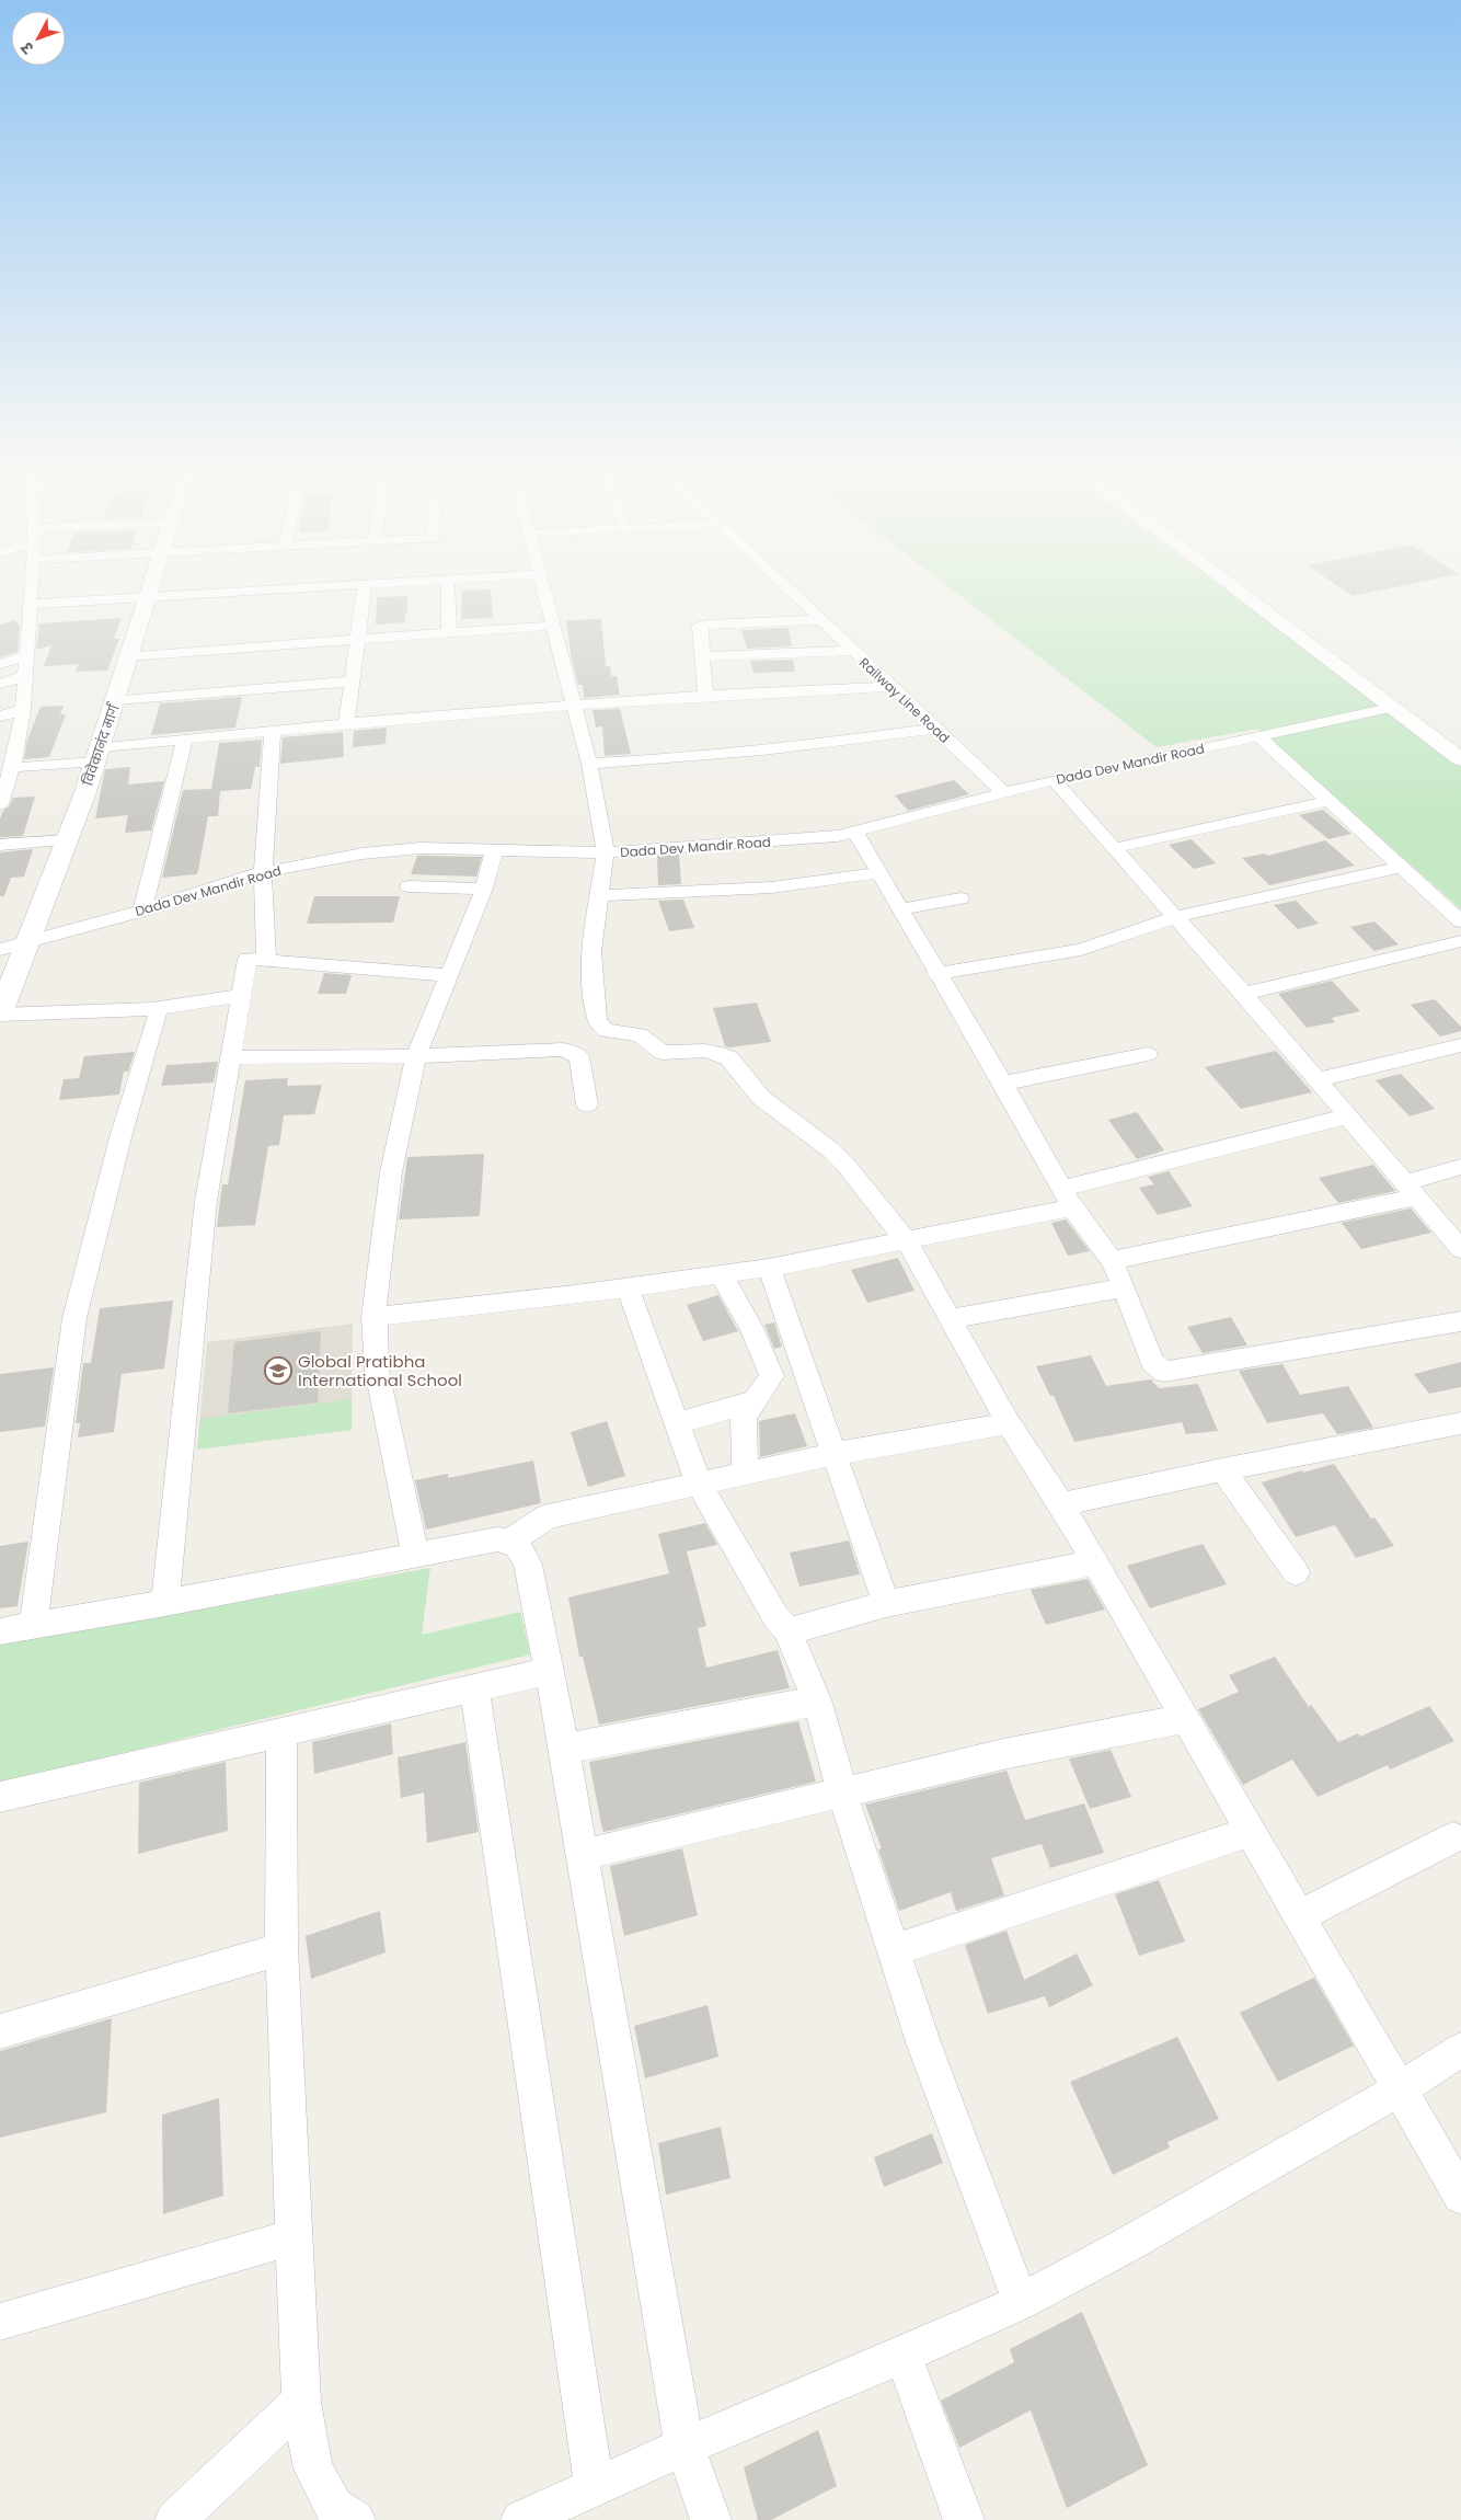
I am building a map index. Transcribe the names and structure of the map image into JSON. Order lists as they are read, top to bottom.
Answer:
{
  "streets": {
    "street": ["Railway Line Road", "विवेकानंद मार्ग", "Dada Dev Mandir Road"]
  },
  "crossings": [
    ["Railway Line Road", "Dada Dev Mandir Road"],
    ["विवेकानंद मार्ग", "Dada Dev Mandir Road"]
  ],
  "places": {
    "school or university": ["Global Pratibha International School"]
  },
  "north": "bottom left"
}
